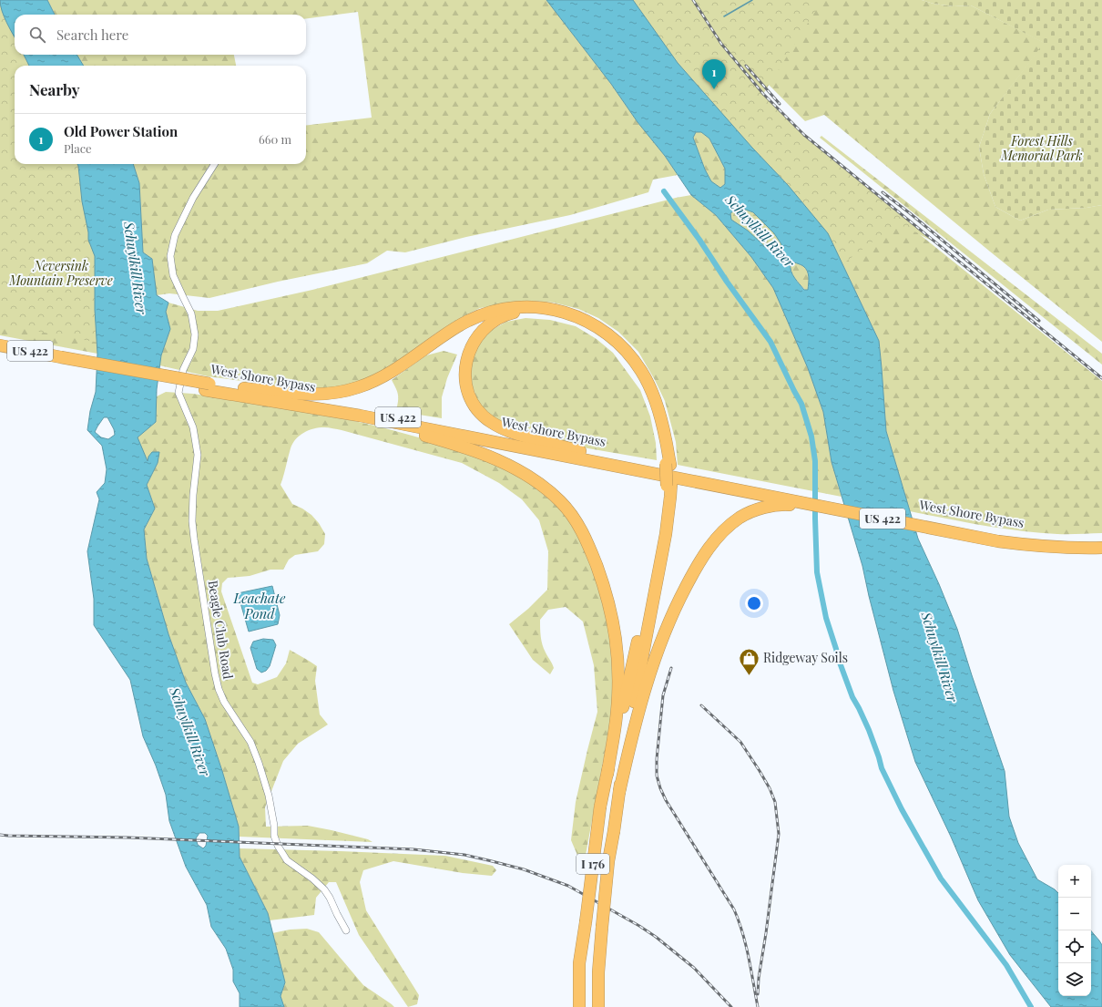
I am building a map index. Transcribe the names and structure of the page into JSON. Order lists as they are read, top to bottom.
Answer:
{
  "streets": {
    "highway": ["US 422", "West Shore Bypass", "I 176"],
    "street": ["Beagle Club Road"]
  },
  "water": ["Schuylkill River", "Leachate Pond"],
  "parks": ["Forest Hills Memorial Park", "Neversink Mountain Preserve"],
  "places": {
    "shop": ["Ridgeway Soils"]
  },
  "page": {
    "search": "Search here",
    "pins": "1",
    "heading": "Nearby",
    "list": [
      {
        "mark": "1",
        "name": "Old Power Station",
        "note": "Place",
        "value": "660 m"
      }
    ],
    "map_buttons": ["+", "−"]
  }
}
